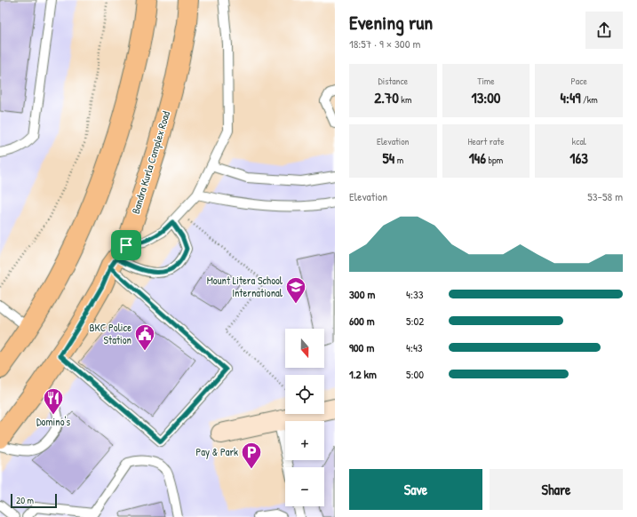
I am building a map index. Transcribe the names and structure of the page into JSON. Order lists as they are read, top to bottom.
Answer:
{
  "streets": {
    "main road": ["Bandra Kurla Complex Road"]
  },
  "places": {
    "school or university": ["Mount Litera School International"],
    "public building": ["BKC Police Station"],
    "restaurant": ["Domino's"],
    "parking": ["Pay & Park"]
  },
  "scale_bar": "20 m",
  "north": "bottom",
  "page": {
    "heading": ["Evening run", "18:57 · 9 × 300 m"],
    "stats": [
      ["Distance", "2.70 km"],
      ["Time", "13:00"],
      ["Pace", "4:49 /km"],
      ["Elevation", "54 m"],
      ["Heart rate", "146 bpm"],
      ["kcal", "163"]
    ],
    "chart": ["Elevation", "53–58 m"],
    "list": [
      {
        "name": "300 m",
        "note": "4:33"
      },
      {
        "name": "600 m",
        "note": "5:02"
      },
      {
        "name": "900 m",
        "note": "4:43"
      },
      {
        "name": "1.2 km",
        "note": "5:00"
      }
    ],
    "map_buttons": ["+", "−"],
    "buttons": ["Save", "Share"],
    "scale": "20 m"
  }
}
